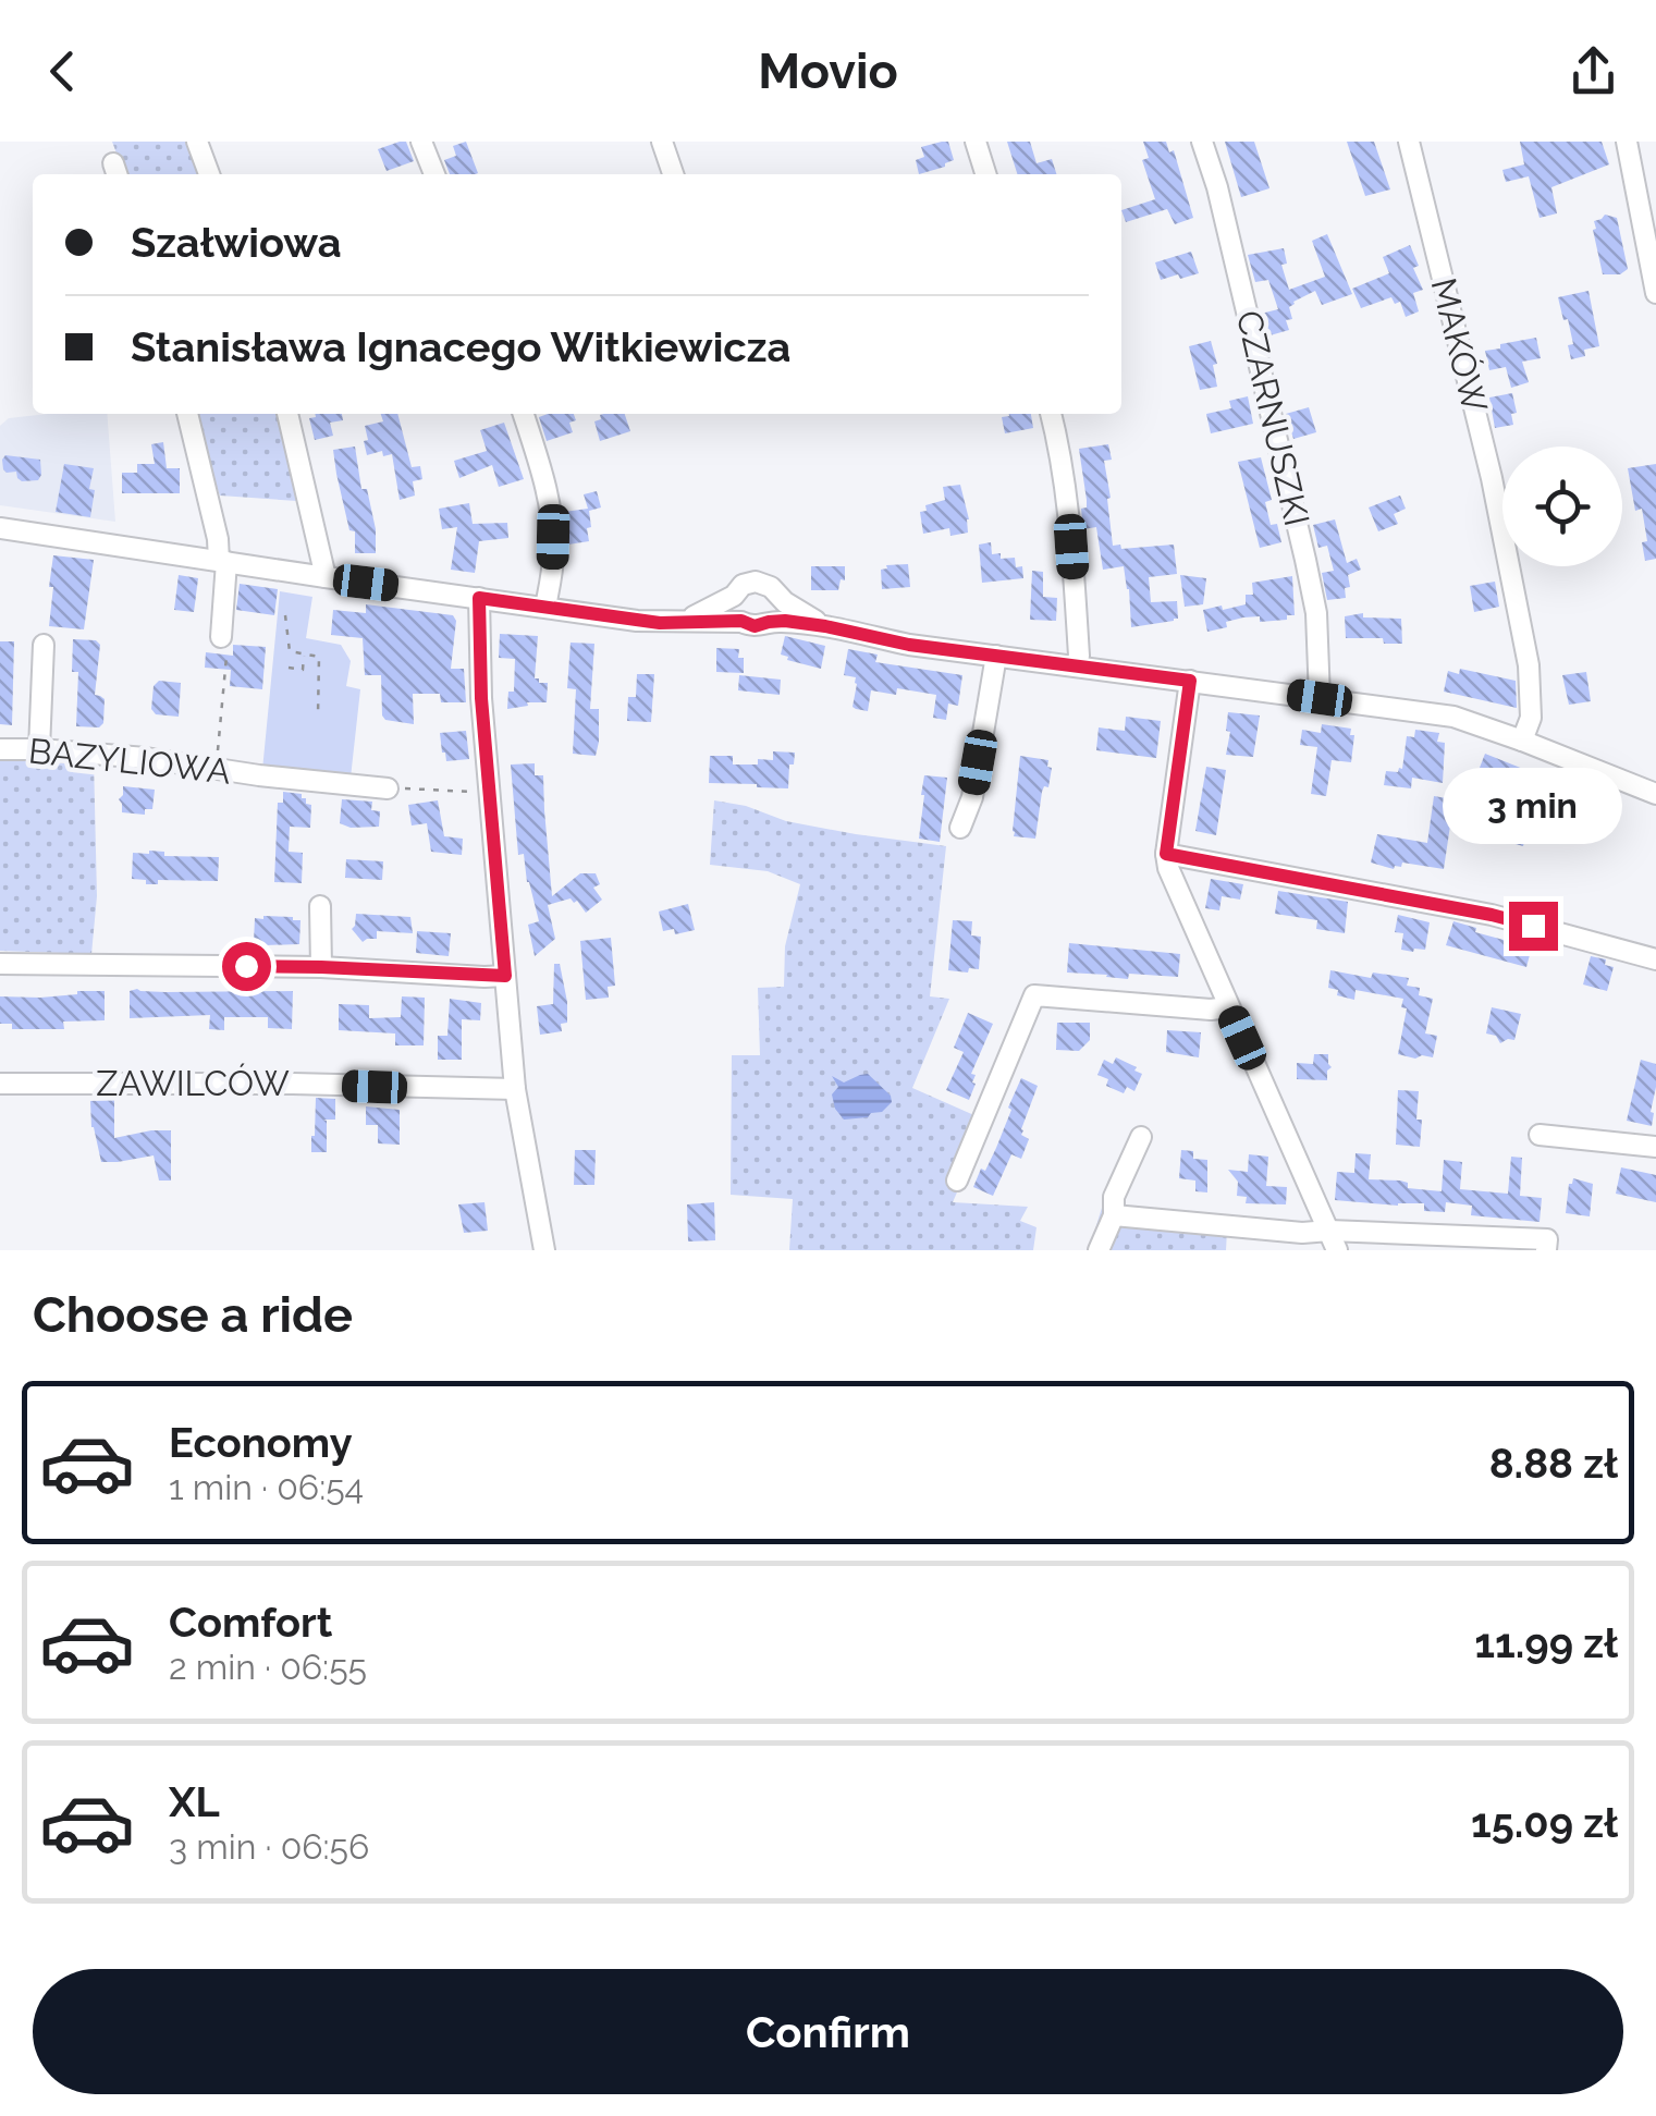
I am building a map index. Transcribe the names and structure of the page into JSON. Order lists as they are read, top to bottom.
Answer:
{
  "streets": {
    "street": [
      "MAKÓW",
      "CZARNUSZKI",
      "BAZYLIOWA",
      "ZAWILCÓW"
    ]
  },
  "page": {
    "header": "Movio",
    "banner": ["Szałwiowa", "Stanisława Ignacego Witkiewicza"],
    "bubble": "3 min",
    "heading": "Choose a ride",
    "list": [
      {
        "name": "Economy",
        "note": "1 min · 06:54",
        "value": "8.88 zł"
      },
      {
        "name": "Comfort",
        "note": "2 min · 06:55",
        "value": "11.99 zł"
      },
      {
        "name": "XL",
        "note": "3 min · 06:56",
        "value": "15.09 zł"
      }
    ],
    "buttons": "Confirm"
  }
}
